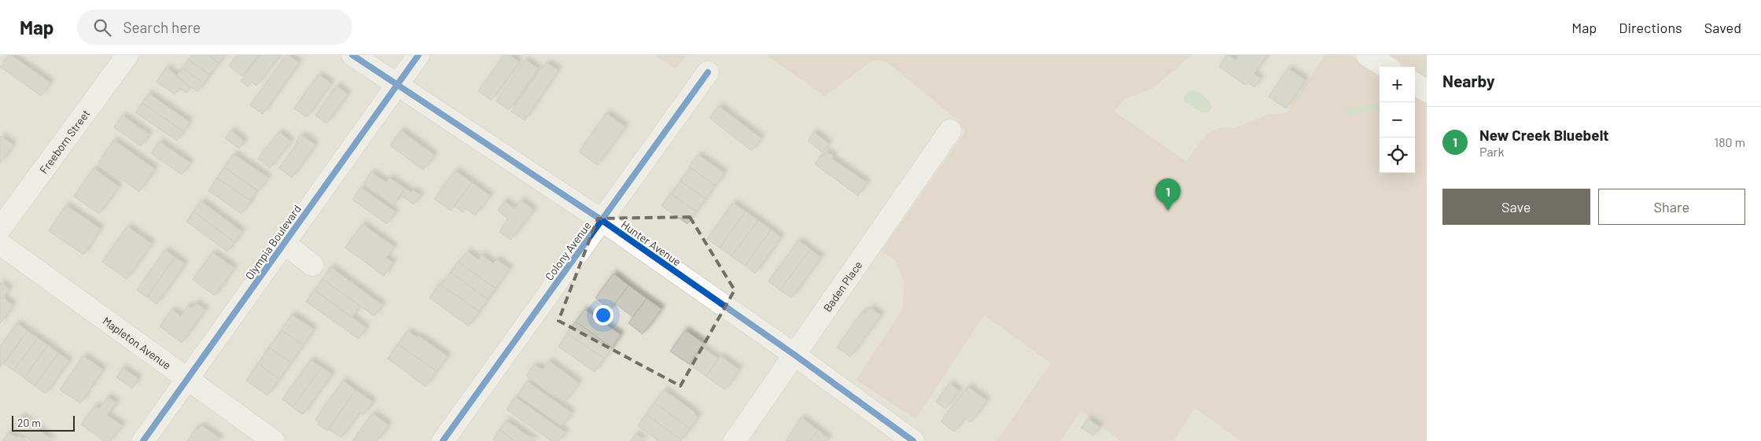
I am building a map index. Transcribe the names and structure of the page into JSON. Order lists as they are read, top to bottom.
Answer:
{
  "streets": {
    "street": [
      "Freeborn Street",
      "Olympia Boulevard",
      "Hunter Avenue",
      "Colony Avenue",
      "Baden Place",
      "Mapleton Avenue"
    ]
  },
  "crossings": [
    ["Olympia Boulevard", "Hunter Avenue"],
    ["Olympia Boulevard", "Mapleton Avenue"],
    ["Hunter Avenue", "Colony Avenue"],
    ["Hunter Avenue", "Baden Place"]
  ],
  "scale_bar": "20 m",
  "page": {
    "header": "Map",
    "search": "Search here",
    "nav": ["Map", "Directions", "Saved"],
    "heading": "Nearby",
    "map_buttons": ["+", "−"],
    "list": [
      {
        "mark": "1",
        "name": "New Creek Bluebelt",
        "note": "Park",
        "value": "180 m"
      }
    ],
    "buttons": ["Save", "Share"],
    "pins": "1",
    "scale": "20 m"
  }
}
